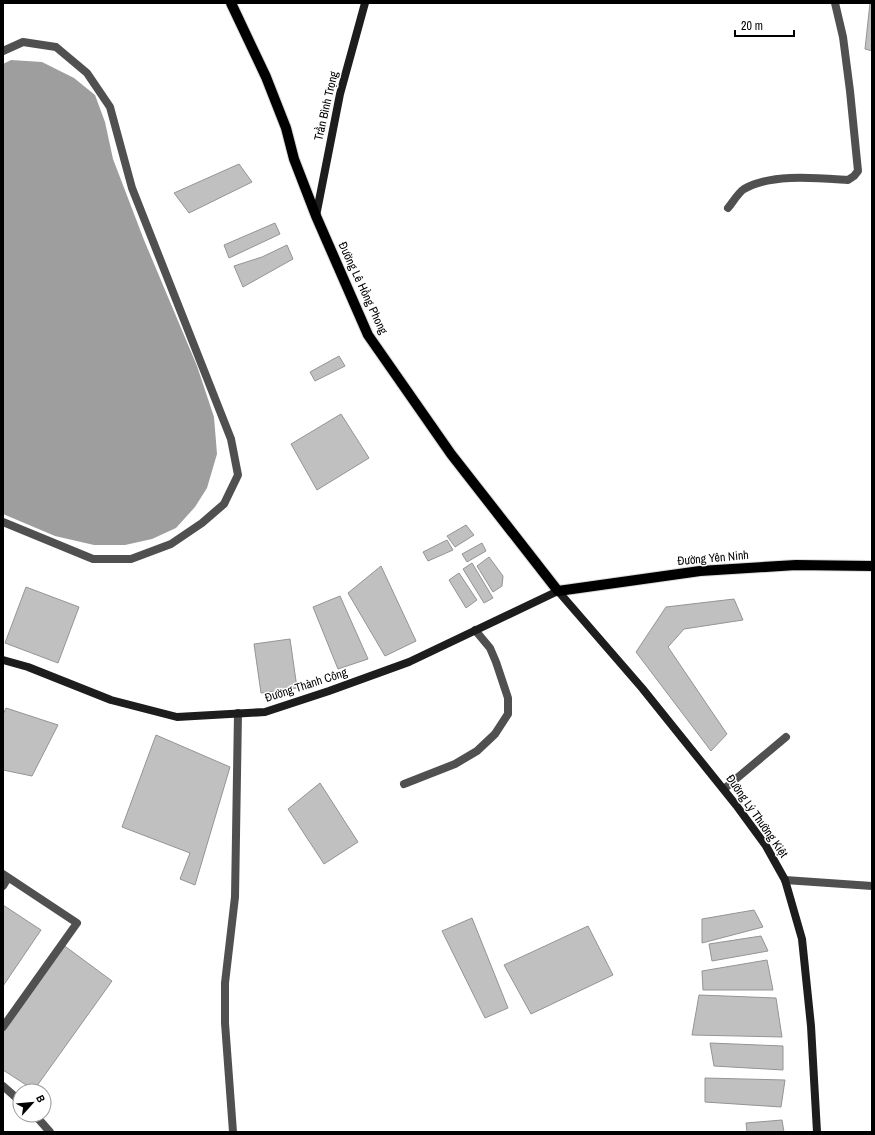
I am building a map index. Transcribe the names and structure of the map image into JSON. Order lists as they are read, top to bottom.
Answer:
{
  "streets": {
    "main road": [
      "Trần Bình Trọng",
      "Đường Lê Hồng Phong",
      "Đường Yên Ninh",
      "Đường Thành Công",
      "Đường Lý Thường Kiệt"
    ]
  },
  "crossings": [
    ["Trần Bình Trọng", "Đường Lê Hồng Phong"],
    ["Đường Lê Hồng Phong", "Đường Yên Ninh"],
    ["Đường Lê Hồng Phong", "Đường Thành Công"],
    ["Đường Lê Hồng Phong", "Đường Lý Thường Kiệt"],
    ["Đường Yên Ninh", "Đường Thành Công"],
    ["Đường Yên Ninh", "Đường Lý Thường Kiệt"],
    ["Đường Thành Công", "Đường Lý Thường Kiệt"]
  ],
  "scale_bar": "20 m",
  "north": "top right"
}
